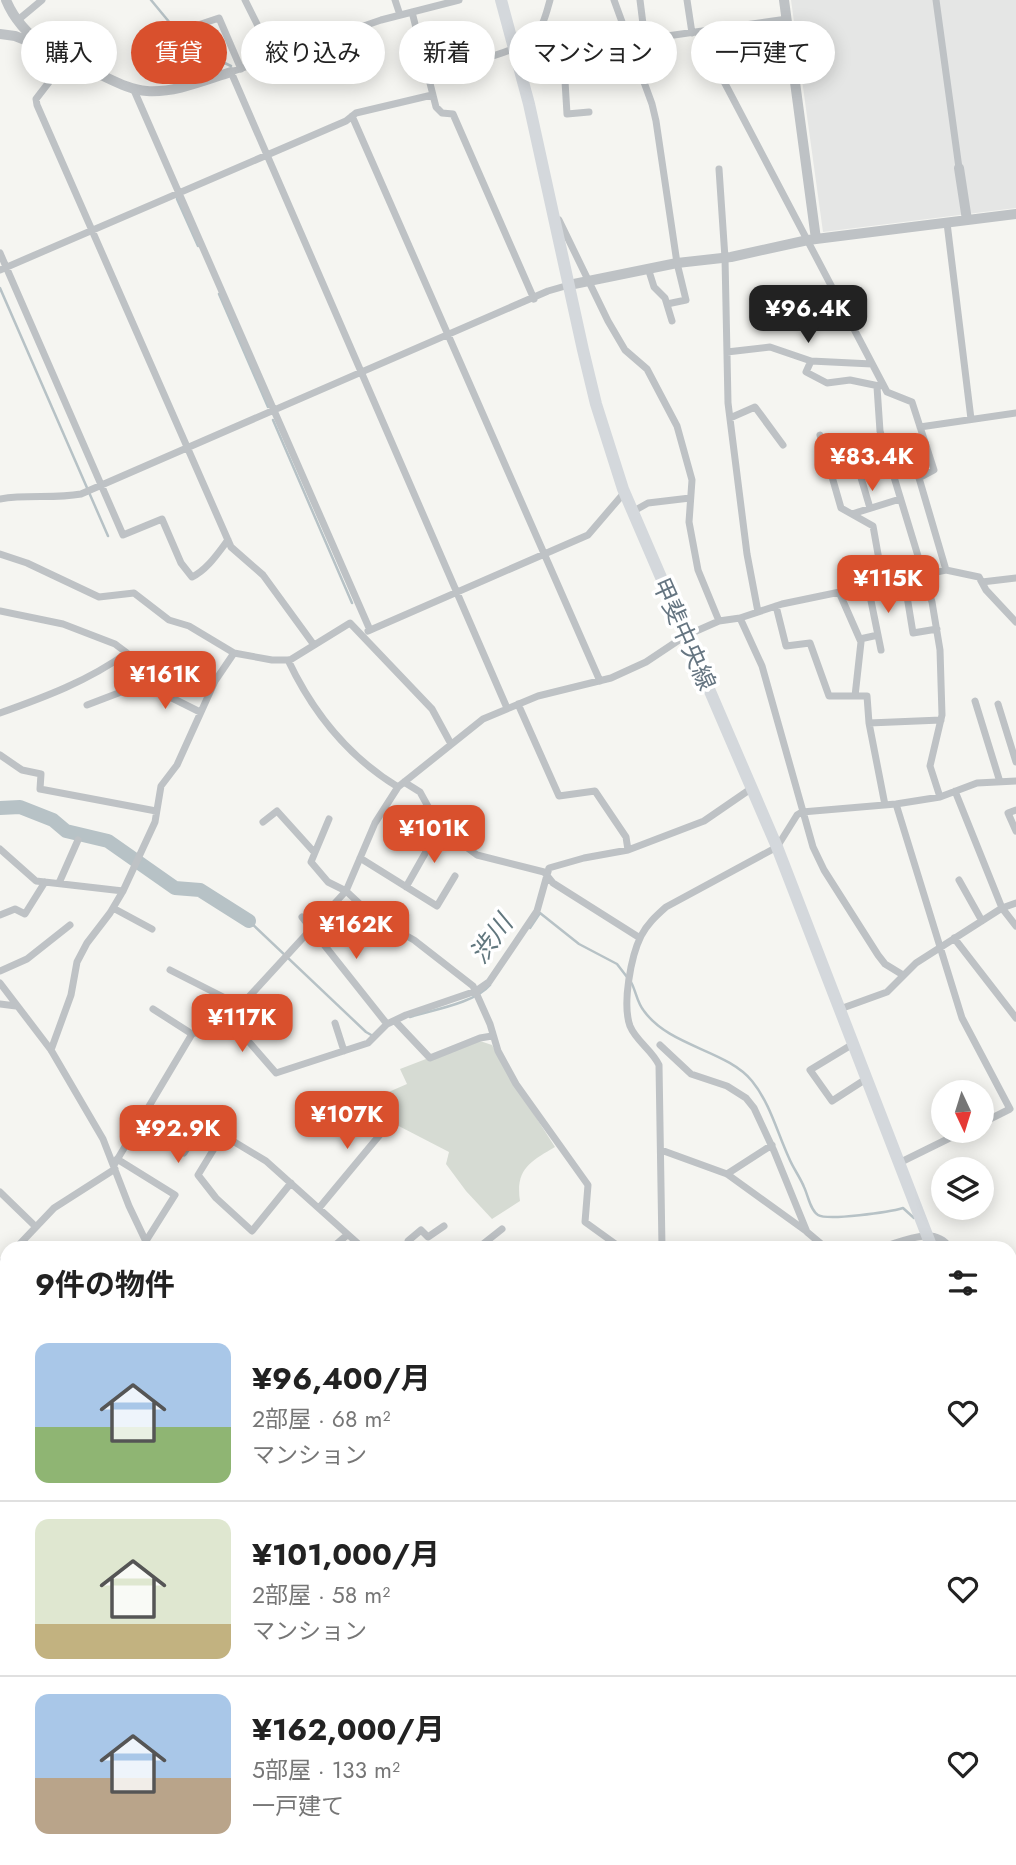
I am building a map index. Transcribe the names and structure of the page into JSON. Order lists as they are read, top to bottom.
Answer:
{
  "streets": {
    "main road": ["甲斐中央線"]
  },
  "water": ["渋川"],
  "north": "bottom",
  "page": {
    "chip": [
      "購入",
      "賃貸",
      "絞り込み",
      "新着",
      "マンション",
      "一戸建て"
    ],
    "price": [
      "¥96.4K",
      "¥83.4K",
      "¥115K",
      "¥161K",
      "¥101K",
      "¥162K",
      "¥117K",
      "¥107K",
      "¥92.9K"
    ],
    "heading": "9件の物件",
    "list": [
      {
        "name": "¥96,400/月",
        "note": "2部屋 · 68 m² · マンション"
      },
      {
        "name": "¥101,000/月",
        "note": "2部屋 · 58 m² · マンション"
      },
      {
        "name": "¥162,000/月",
        "note": "5部屋 · 133 m² · 一戸建て"
      }
    ]
  }
}
